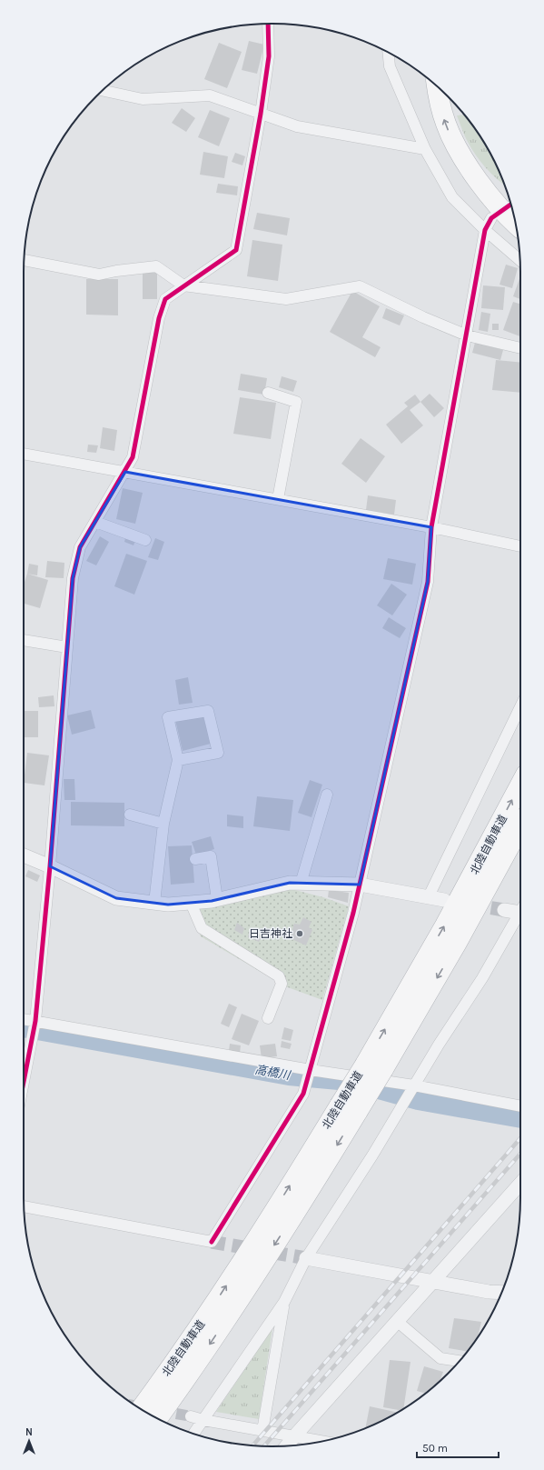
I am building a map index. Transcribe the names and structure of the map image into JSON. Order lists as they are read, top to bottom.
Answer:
{
  "streets": {
    "highway": ["北陸自動車道"]
  },
  "water": ["高橋川"],
  "places": ["日吉神社"],
  "scale_bar": "50 m",
  "north": "top"
}
